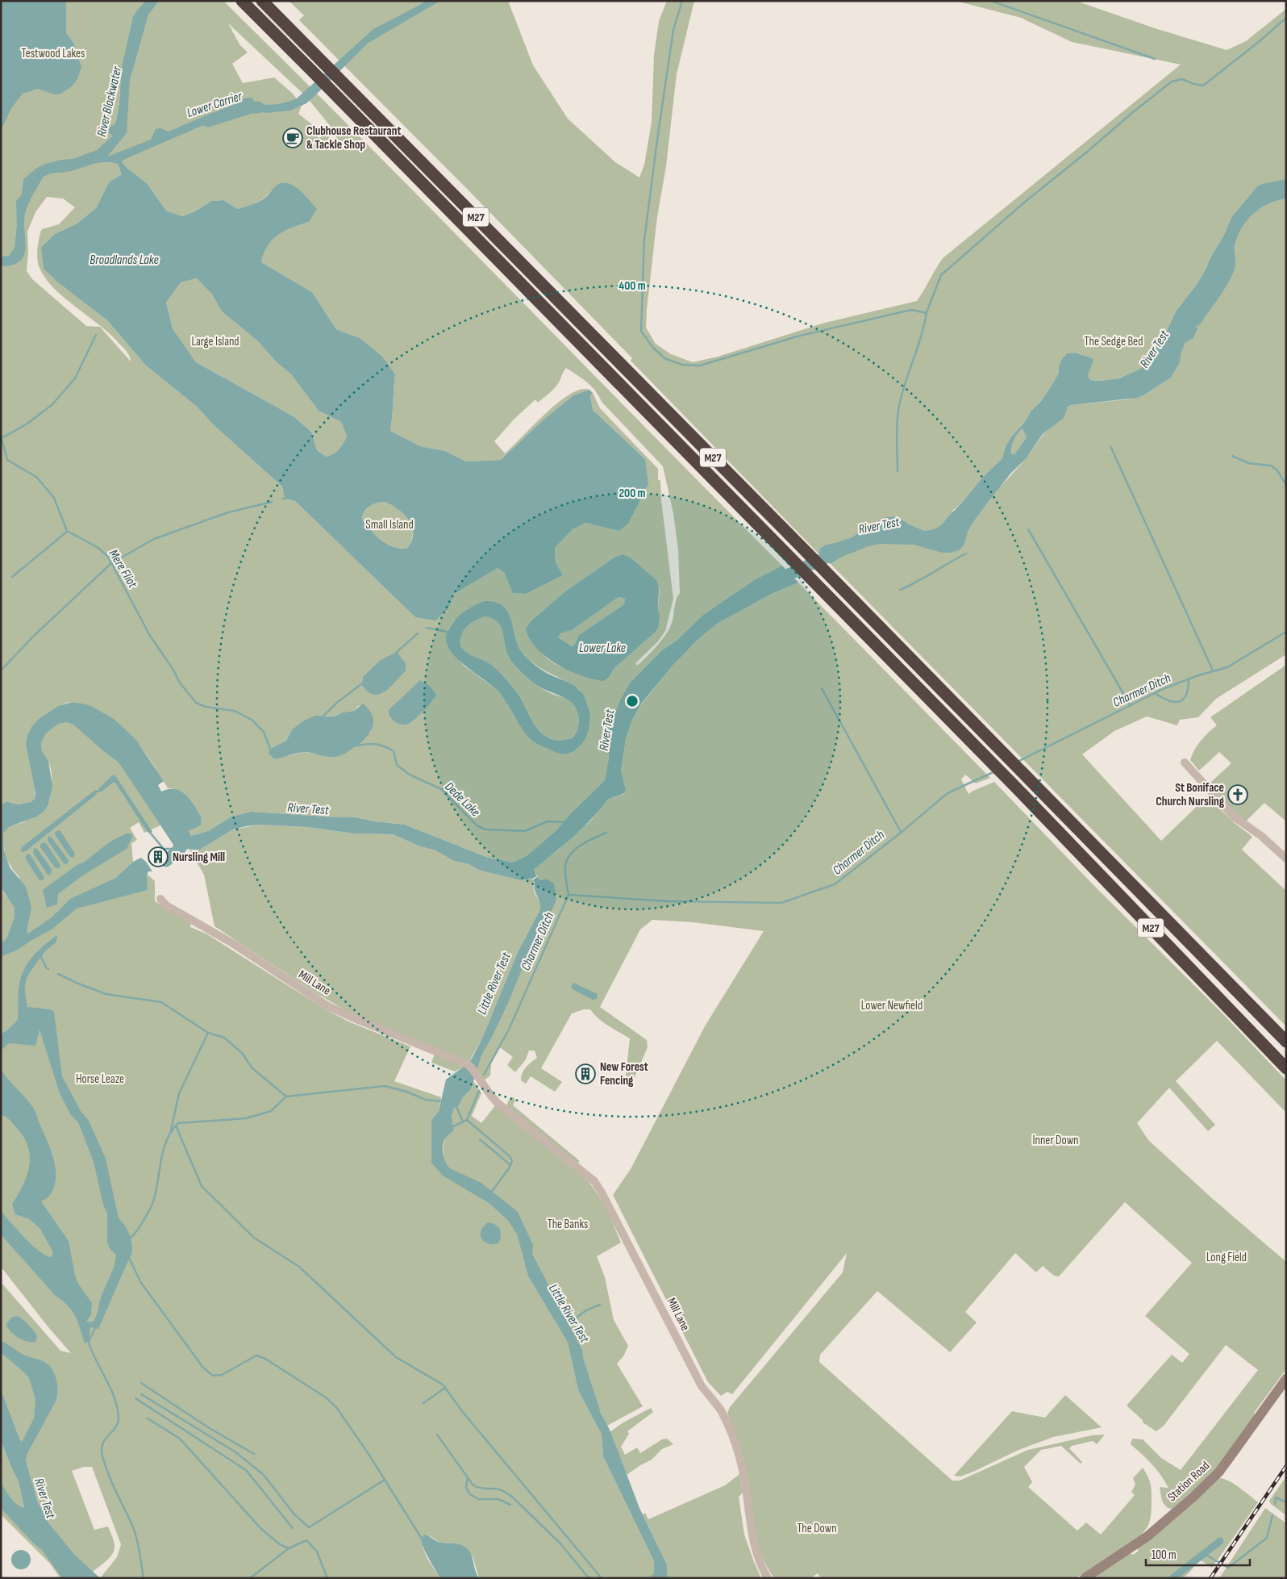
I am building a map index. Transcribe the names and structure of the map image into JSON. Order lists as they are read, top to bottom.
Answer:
{
  "streets": {
    "highway": ["M27"],
    "street": ["Mill Lane", "Station Road"]
  },
  "water": [
    "River Blackwater",
    "Lower Carrier",
    "Broadlands Lake",
    "River Test",
    "Mere Fliot",
    "Lower Lake",
    "Charmer Ditch",
    "Dede Lake",
    "Little River Test"
  ],
  "parks": [
    "Testwood Lakes",
    "Large Island",
    "The Sedge Bed",
    "Small Island",
    "Lower Newfield",
    "Horse Leaze",
    "Inner Down",
    "The Banks",
    "Long Field",
    "The Down"
  ],
  "places": {
    "cafe": ["Clubhouse Restaurant & Tackle Shop"],
    "church": ["St Boniface Church Nursling"],
    "building": ["Nursling Mill", "New Forest Fencing"]
  },
  "scale_bar": "100 m",
  "rings": ["400 m", "200 m"]
}
